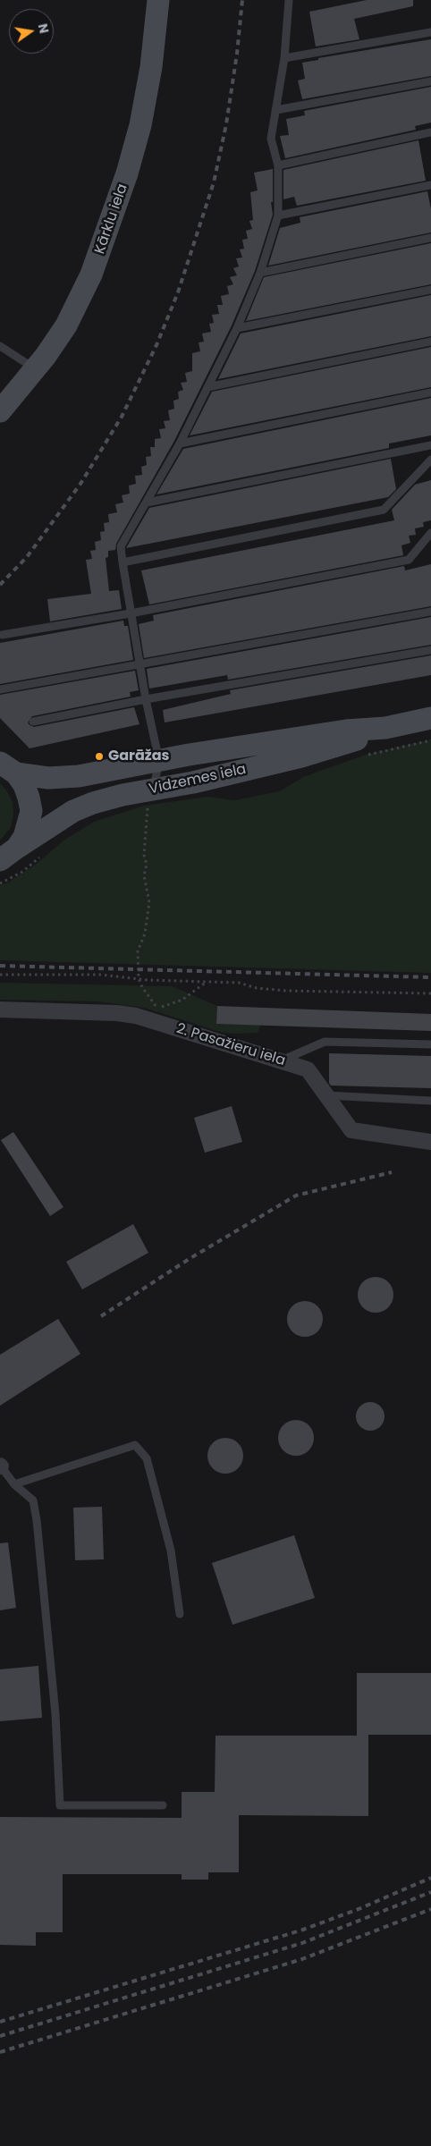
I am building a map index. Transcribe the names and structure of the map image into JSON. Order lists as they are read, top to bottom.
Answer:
{
  "streets": {
    "street": ["Kārklu iela", "Vidzemes iela", "2. Pasažieru iela"]
  },
  "places": ["Garāžas"],
  "north": "right"
}
